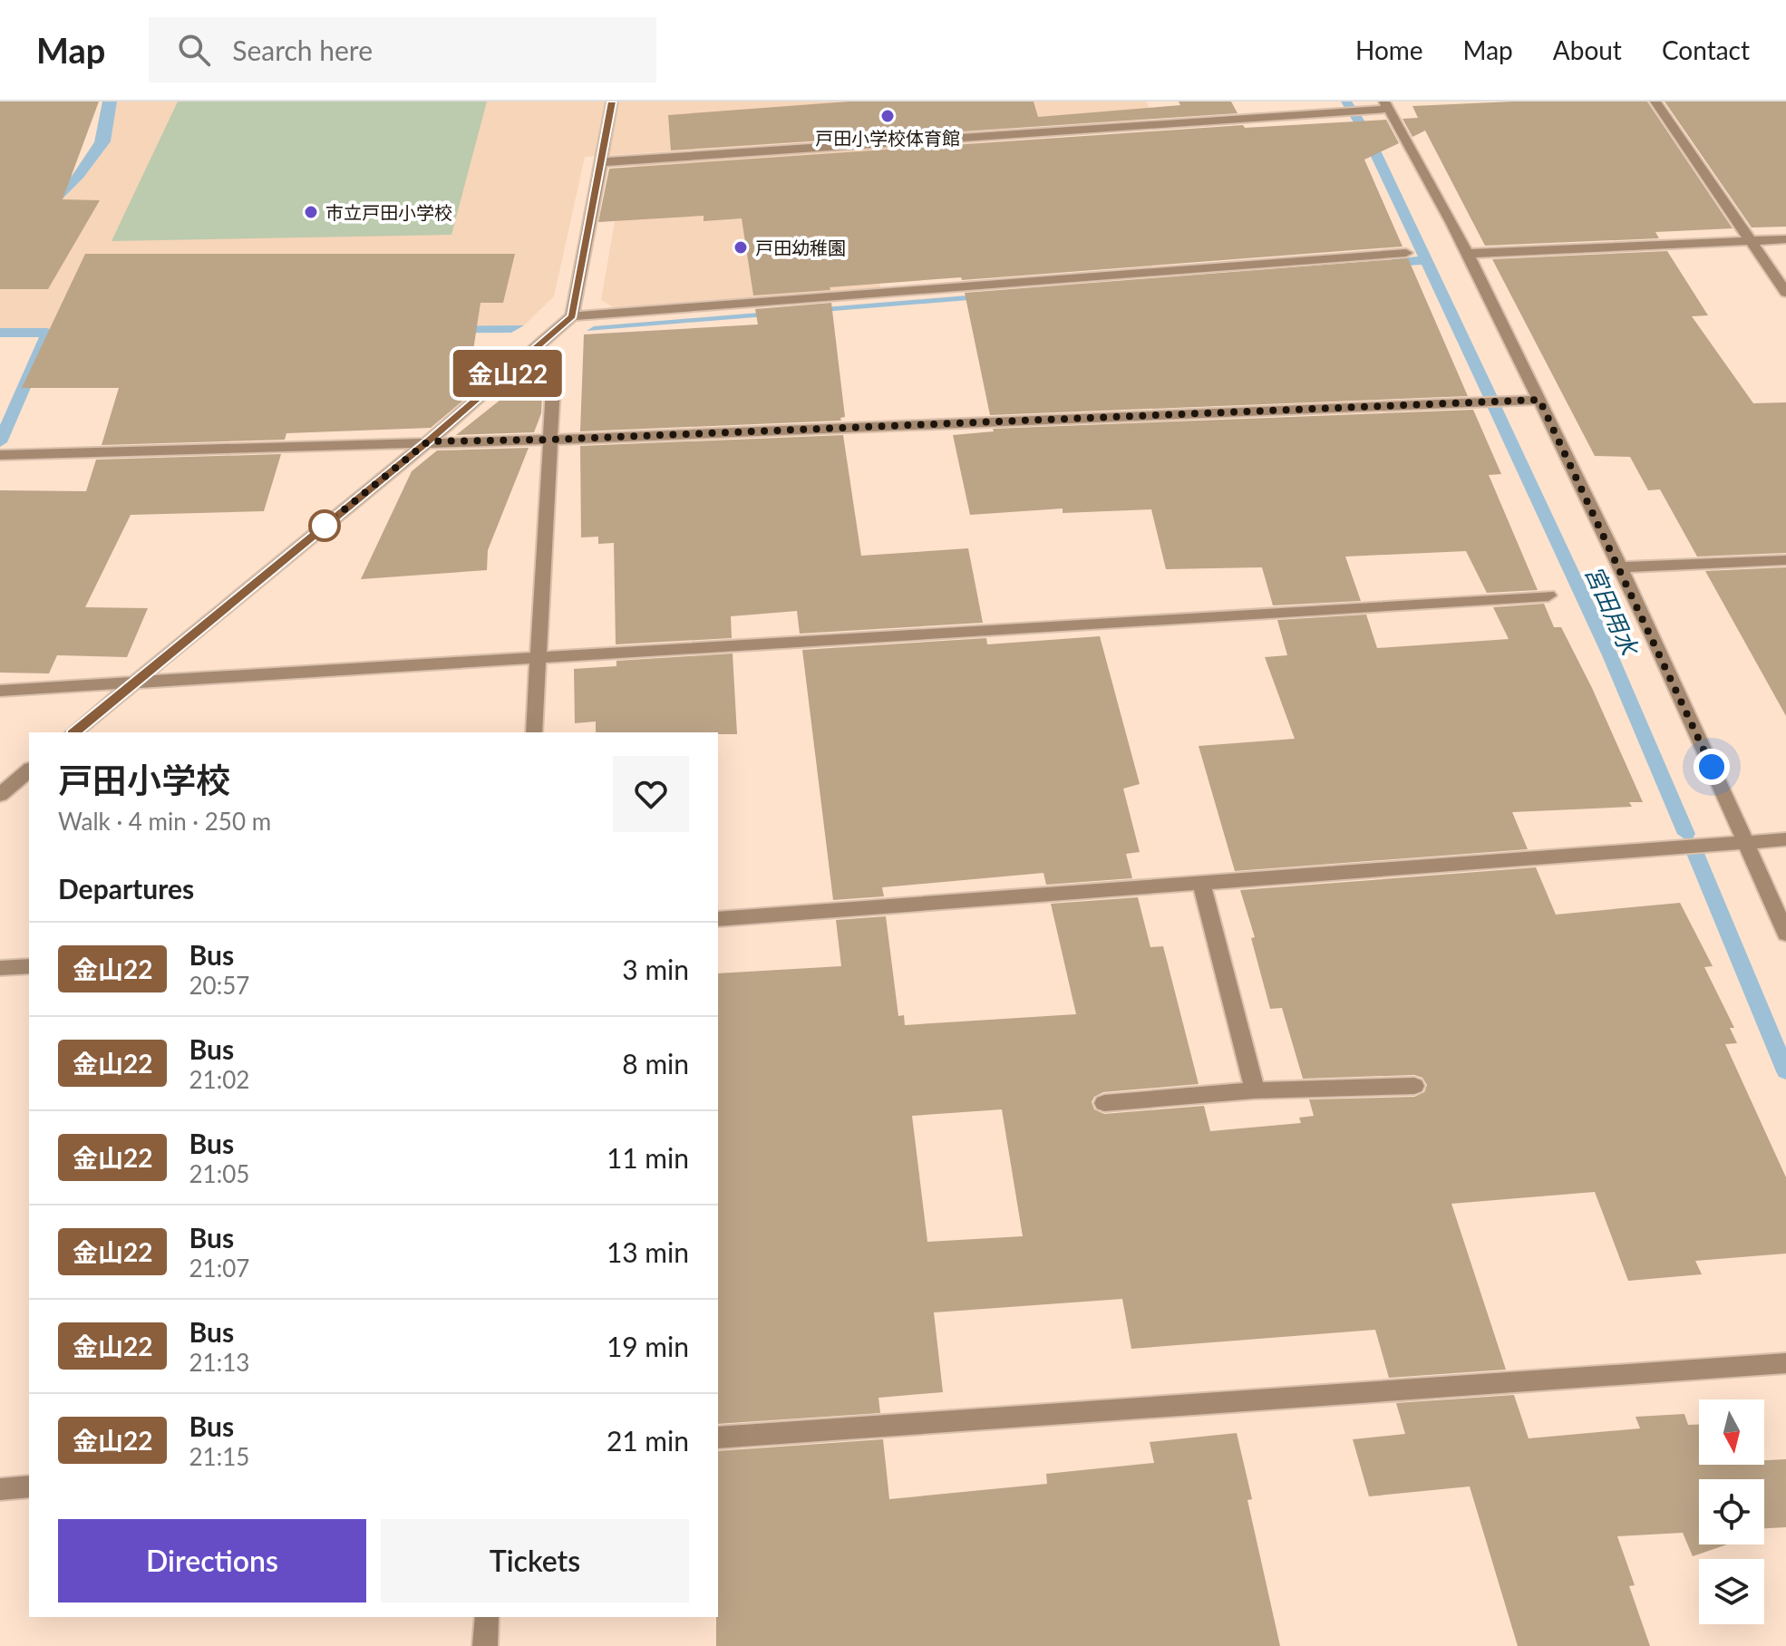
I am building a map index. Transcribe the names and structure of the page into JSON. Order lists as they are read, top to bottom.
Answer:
{
  "water": ["宮田用水"],
  "places": ["戸田小学校体育館", "市立戸田小学校", "戸田幼稚園"],
  "lines": ["bus line 金山22"],
  "north": "bottom",
  "page": {
    "header": "Map",
    "search": "Search here",
    "nav": [
      "Home",
      "Map",
      "About",
      "Contact"
    ],
    "on_map": "金山22",
    "heading": [
      ["戸田小学校", "Walk · 4 min · 250 m"],
      "Departures"
    ],
    "list": [
      {
        "mark": "金山22",
        "name": "Bus",
        "note": "20:57",
        "value": "3 min"
      },
      {
        "mark": "金山22",
        "name": "Bus",
        "note": "21:02",
        "value": "8 min"
      },
      {
        "mark": "金山22",
        "name": "Bus",
        "note": "21:05",
        "value": "11 min"
      },
      {
        "mark": "金山22",
        "name": "Bus",
        "note": "21:07",
        "value": "13 min"
      },
      {
        "mark": "金山22",
        "name": "Bus",
        "note": "21:13",
        "value": "19 min"
      },
      {
        "mark": "金山22",
        "name": "Bus",
        "note": "21:15",
        "value": "21 min"
      }
    ],
    "buttons": ["Directions", "Tickets"]
  }
}
